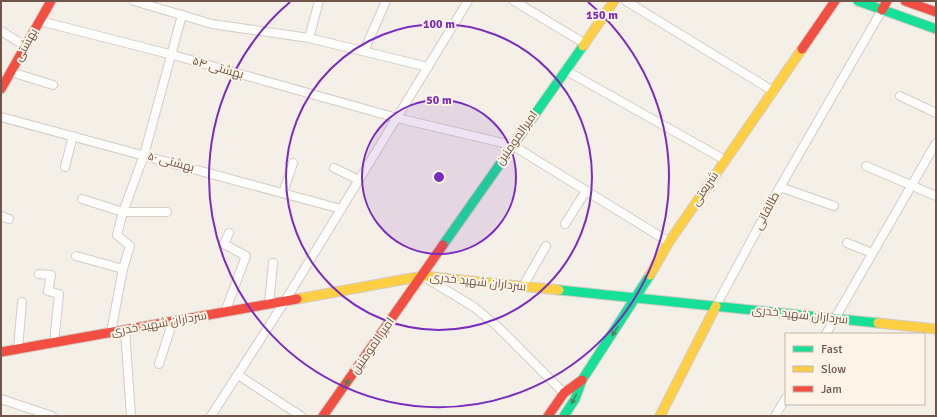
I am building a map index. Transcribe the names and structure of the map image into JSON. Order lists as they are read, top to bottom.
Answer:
{
  "streets": {
    "street": [
      "بهشتی",
      "بهشتی ۵۴",
      "امیرالمومنین",
      "بهشتی ۵۰",
      "شریعتی",
      "طالقانی",
      "سرداران شهید خدری",
      "امیر المومنین"
    ]
  },
  "crossings": [
    ["بهشتی", "بهشتی ۵۴"],
    ["بهشتی ۵۴", "امیرالمومنین"],
    ["بهشتی ۵۴", "شریعتی"],
    ["امیرالمومنین", "سرداران شهید خدری"],
    ["امیرالمومنین", "امیر المومنین"],
    ["شریعتی", "سرداران شهید خدری"],
    ["طالقانی", "سرداران شهید خدری"],
    ["سرداران شهید خدری", "امیر المومنین"]
  ],
  "one_way": ["امیر المومنین"],
  "legend": ["Fast", "Slow", "Jam"],
  "rings": ["150 m", "100 m", "50 m"]
}
